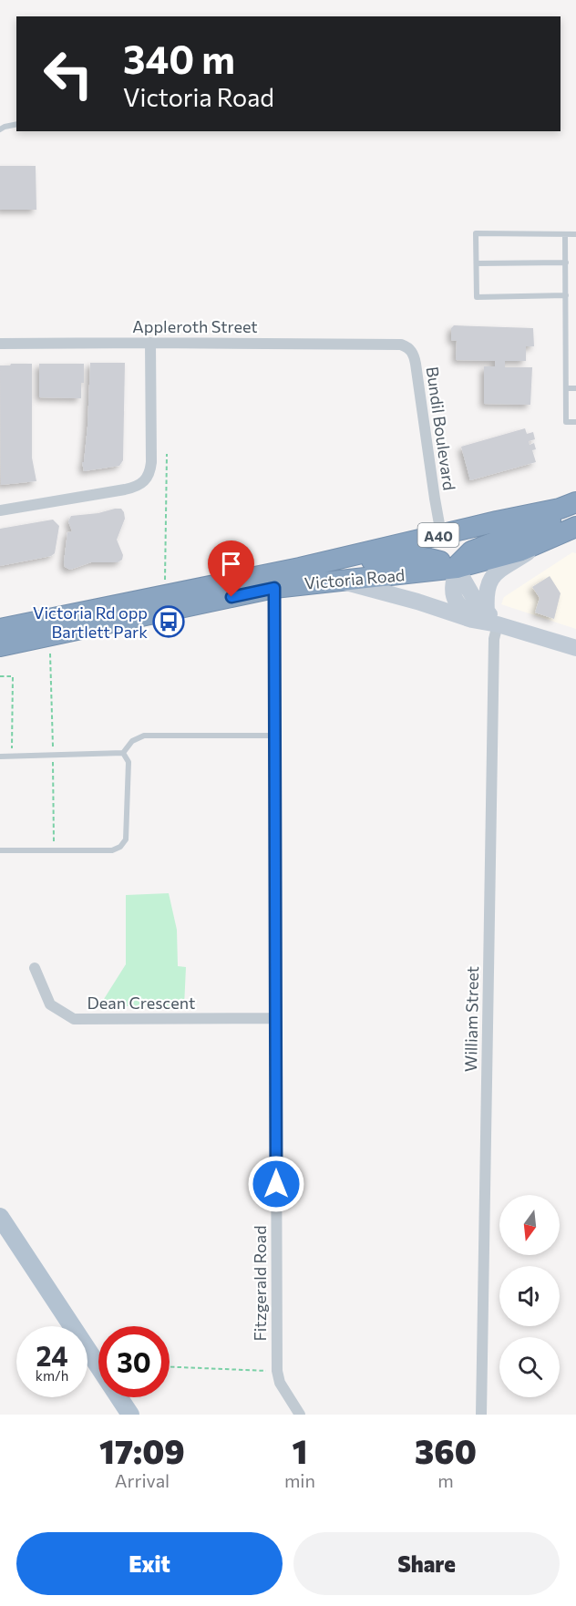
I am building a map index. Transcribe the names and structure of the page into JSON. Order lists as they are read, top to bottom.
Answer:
{
  "streets": {
    "highway": ["A40", "Victoria Road"],
    "street": [
      "Appleroth Street",
      "Bundil Boulevard",
      "Dean Crescent",
      "William Street",
      "Fitzgerald Road"
    ]
  },
  "crossings": [
    ["Appleroth Street", "Bundil Boulevard"],
    ["Bundil Boulevard", "Victoria Road"],
    ["Victoria Road", "Fitzgerald Road"],
    ["Dean Crescent", "Fitzgerald Road"]
  ],
  "places": {
    "bus stop": ["Victoria Rd opp Bartlett Park"]
  },
  "north": "bottom",
  "page": {
    "turn": ["340 m", "Victoria Road"],
    "speed": "24 km/h",
    "limit": "30",
    "eta": [
      "17:09",
      "Arrival",
      "1",
      "min",
      "360",
      "m"
    ],
    "buttons": ["Exit", "Share"]
  }
}
